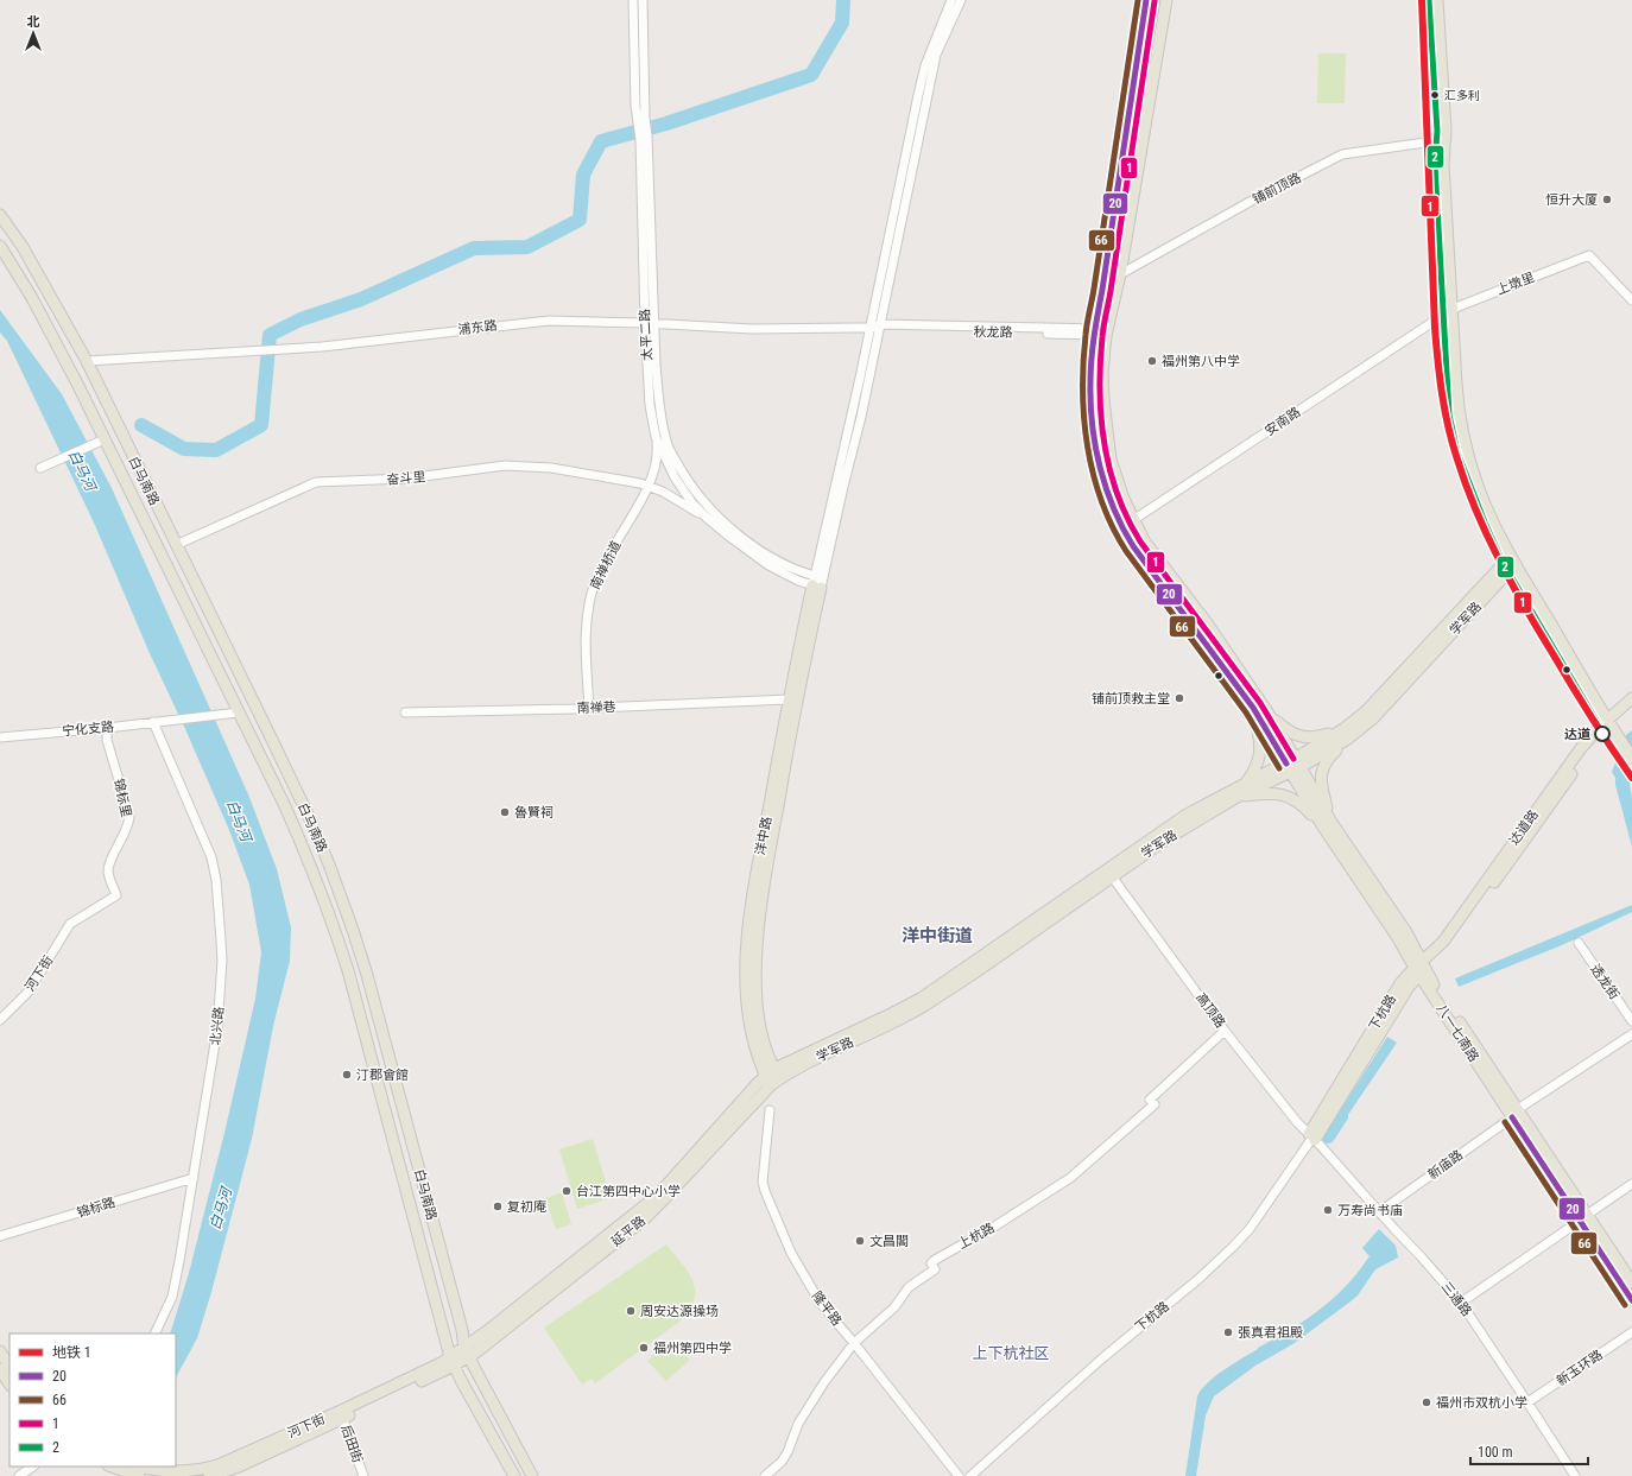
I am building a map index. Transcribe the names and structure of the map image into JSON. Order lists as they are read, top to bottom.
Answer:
{
  "streets": {
    "main road": [
      "白马南路",
      "学军路",
      "洋中路",
      "河下街",
      "下杭路",
      "八一七南路",
      "延平路"
    ],
    "street": [
      "铺前顶路",
      "上墩里",
      "浦东路",
      "秋龙路",
      "太平二路",
      "安南路",
      "奋斗里",
      "南禅桥道",
      "南禅巷",
      "宁化支路",
      "锦标里",
      "透龙街",
      "高顶路",
      "北兴路",
      "新庙路",
      "锦标路",
      "上杭路",
      "三通路",
      "隆平路",
      "新玉环路",
      "后田街"
    ]
  },
  "crossings": [
    ["上墩里", "安南路"],
    ["浦东路", "秋龙路"],
    ["浦东路", "太平二路"],
    ["浦东路", "白马南路"],
    ["太平二路", "奋斗里"],
    ["太平二路", "南禅桥道"],
    ["太平二路", "洋中路"],
    ["奋斗里", "白马南路"],
    ["奋斗里", "南禅桥道"],
    ["白马南路", "河下街"],
    ["白马南路", "延平路"],
    ["南禅桥道", "南禅巷"],
    ["学军路", "洋中路"],
    ["学军路", "高顶路"],
    ["学军路", "八一七南路"],
    ["学军路", "延平路"],
    ["南禅巷", "洋中路"],
    ["宁化支路", "锦标里"],
    ["宁化支路", "北兴路"],
    ["锦标里", "河下街"],
    ["洋中路", "延平路"],
    ["河下街", "延平路"],
    ["河下街", "后田街"],
    ["高顶路", "下杭路"],
    ["高顶路", "上杭路"],
    ["高顶路", "三通路"],
    ["下杭路", "八一七南路"],
    ["下杭路", "三通路"],
    ["北兴路", "锦标路"],
    ["八一七南路", "新庙路"],
    ["新庙路", "三通路"],
    ["上杭路", "隆平路"],
    ["三通路", "新玉环路"]
  ],
  "districts": ["洋中街道", "上下杭社区"],
  "water": ["白马河"],
  "places": [
    "汇多利",
    "恒升大厦",
    "福州第八中学",
    "铺前顶救主堂",
    "达道",
    "魯賢祠",
    "汀郡會館",
    "台江第四中心小学",
    "复初庵",
    "万寿尚书庙",
    "文昌閣",
    "周安达源操场",
    "張真君祖殿",
    "福州第四中学",
    "福州市双杭小学"
  ],
  "lines": [
    "metro line 1",
    "transit line 20",
    "transit line 66",
    "transit line 2",
    "transit line 1"
  ],
  "legend": [
    "地铁 1",
    "20",
    "66",
    "1",
    "2"
  ],
  "scale_bar": "100 m",
  "north": "top"
}
